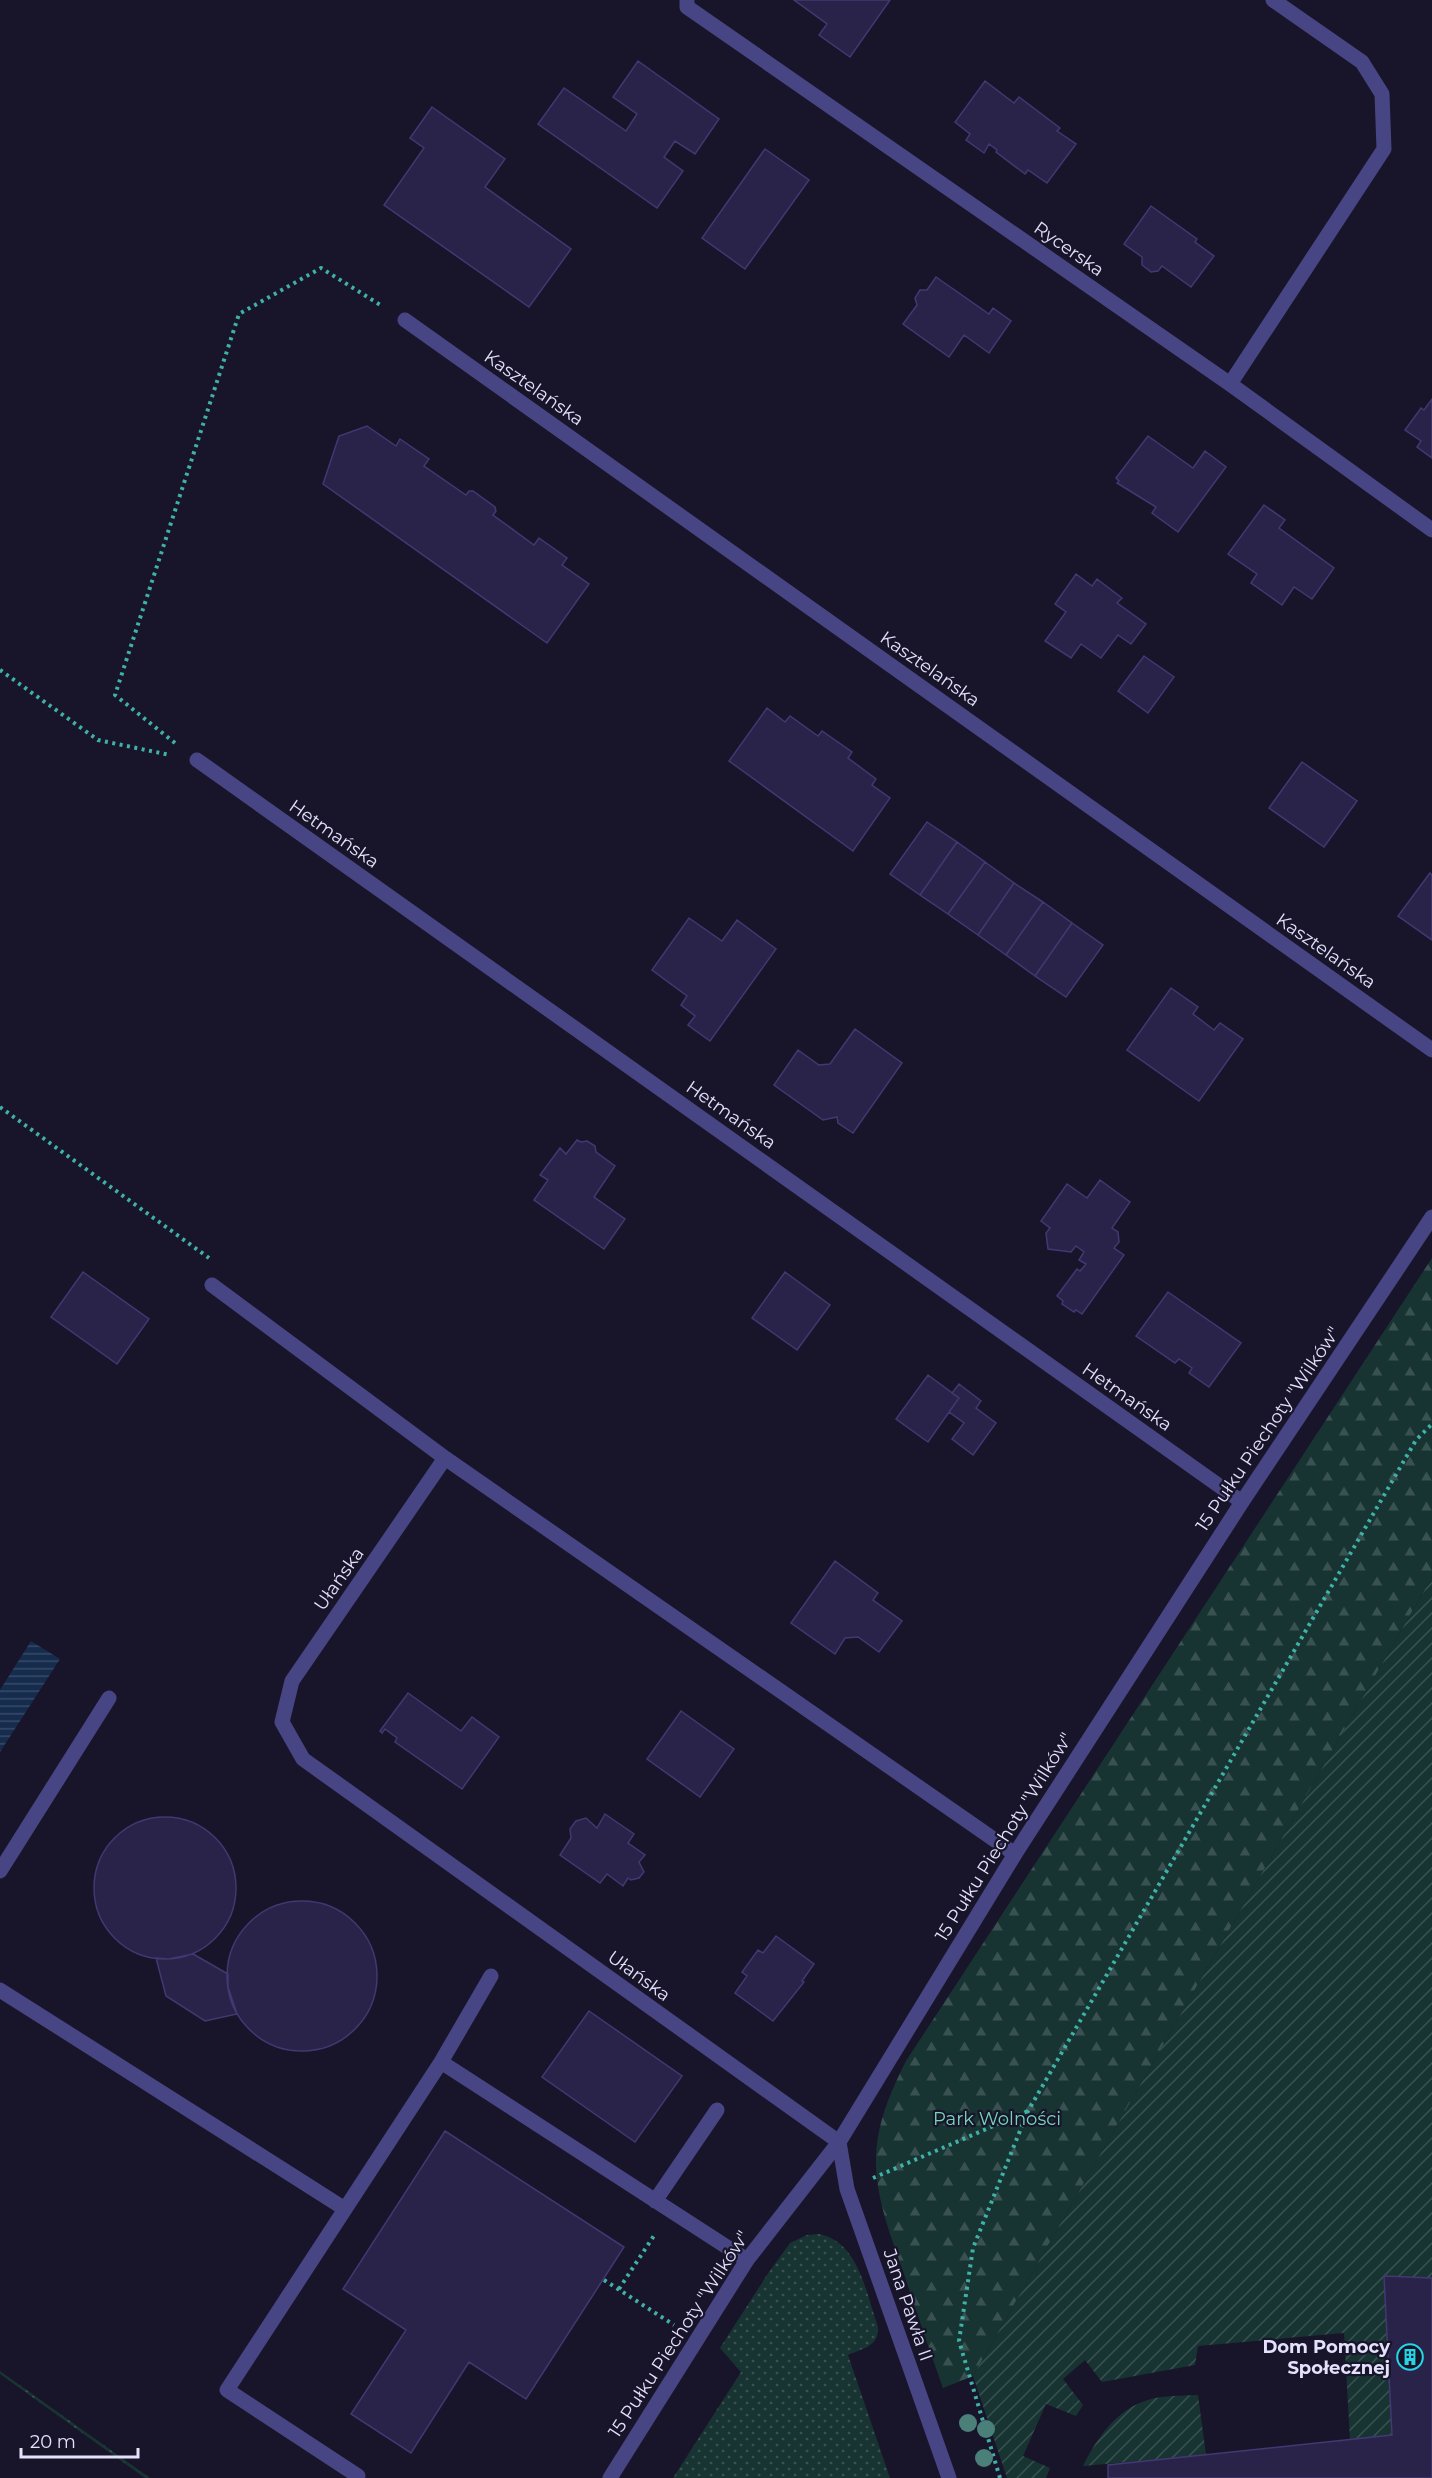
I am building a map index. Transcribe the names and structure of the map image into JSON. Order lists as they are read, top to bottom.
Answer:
{
  "streets": {
    "street": [
      "Rycerska",
      "Kasztelańska",
      "Hetmańska",
      "15 Pułku Piechoty \"Wilków\"",
      "Ułańska",
      "Jana Pawła II"
    ]
  },
  "crossings": [
    ["Hetmańska", "15 Pułku Piechoty \"Wilków\""],
    ["15 Pułku Piechoty \"Wilków\"", "Ułańska"],
    ["15 Pułku Piechoty \"Wilków\"", "Jana Pawła II"],
    ["Ułańska", "Jana Pawła II"]
  ],
  "parks": ["Park Wolności"],
  "places": {
    "building": ["Dom Pomocy Społecznej"]
  },
  "scale_bar": "20 m"
}
